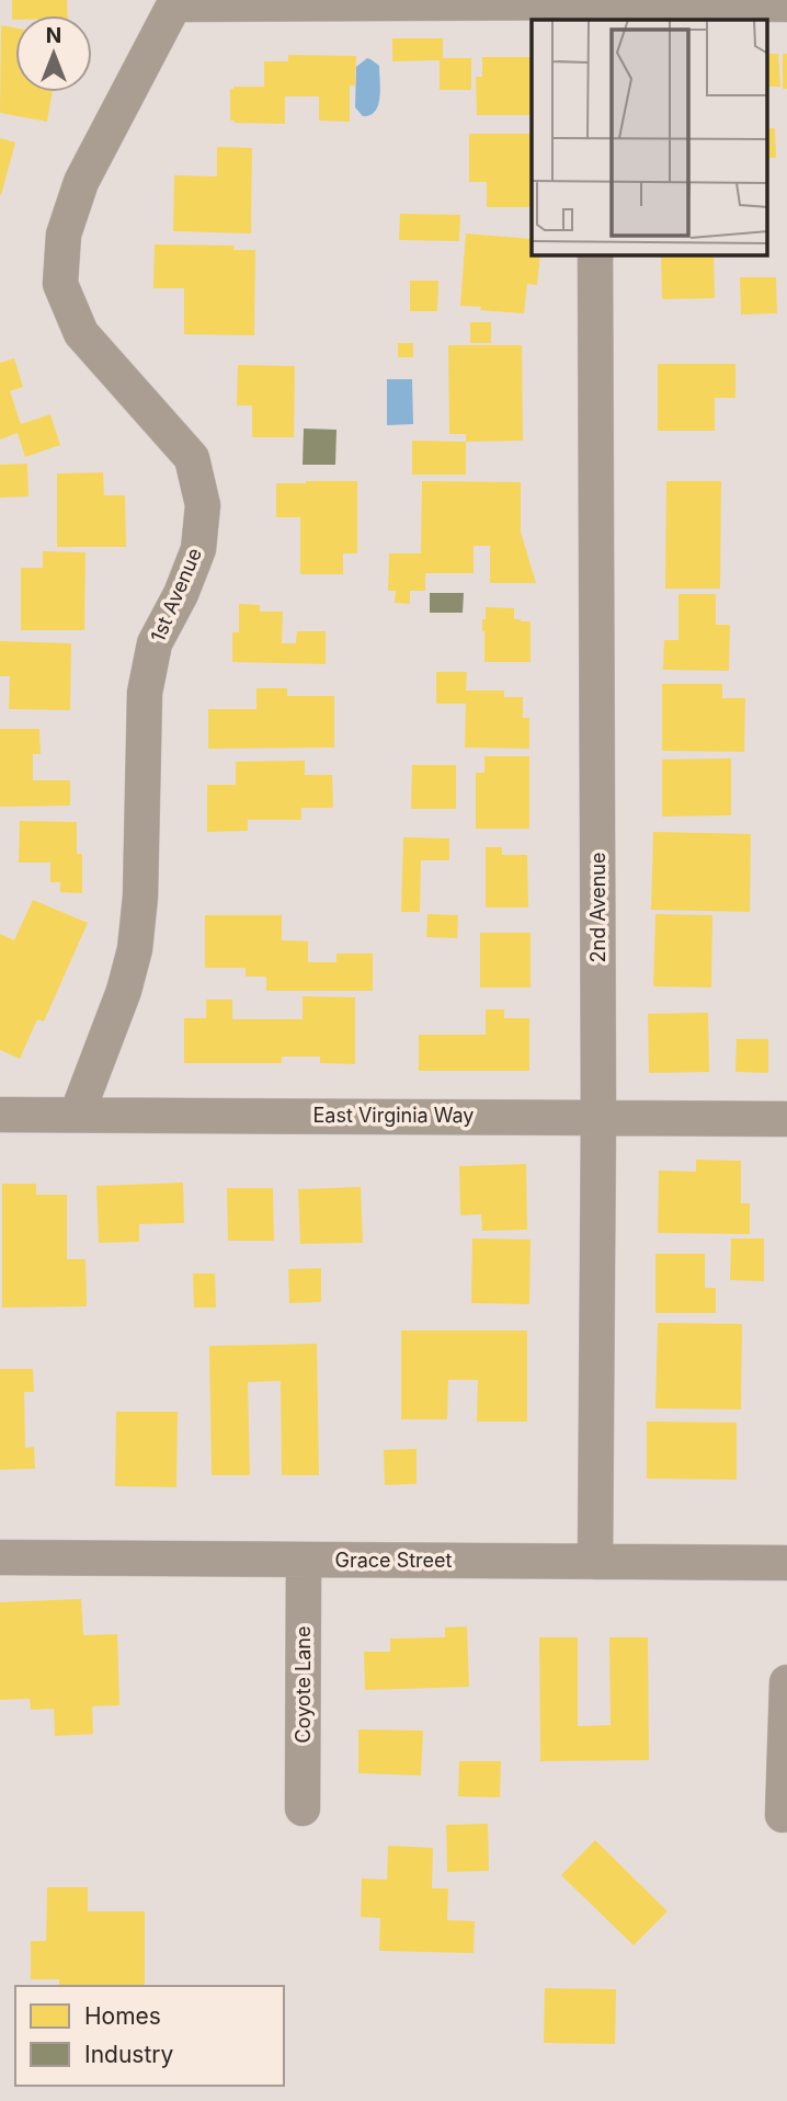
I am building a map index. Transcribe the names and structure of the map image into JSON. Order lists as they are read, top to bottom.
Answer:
{
  "streets": {
    "street": [
      "1st Avenue",
      "2nd Avenue",
      "East Virginia Way",
      "Grace Street",
      "Coyote Lane"
    ]
  },
  "crossings": [
    ["1st Avenue", "East Virginia Way"],
    ["2nd Avenue", "East Virginia Way"],
    ["2nd Avenue", "Grace Street"],
    ["Grace Street", "Coyote Lane"]
  ],
  "legend": ["Homes", "Industry"],
  "north": "top"
}
